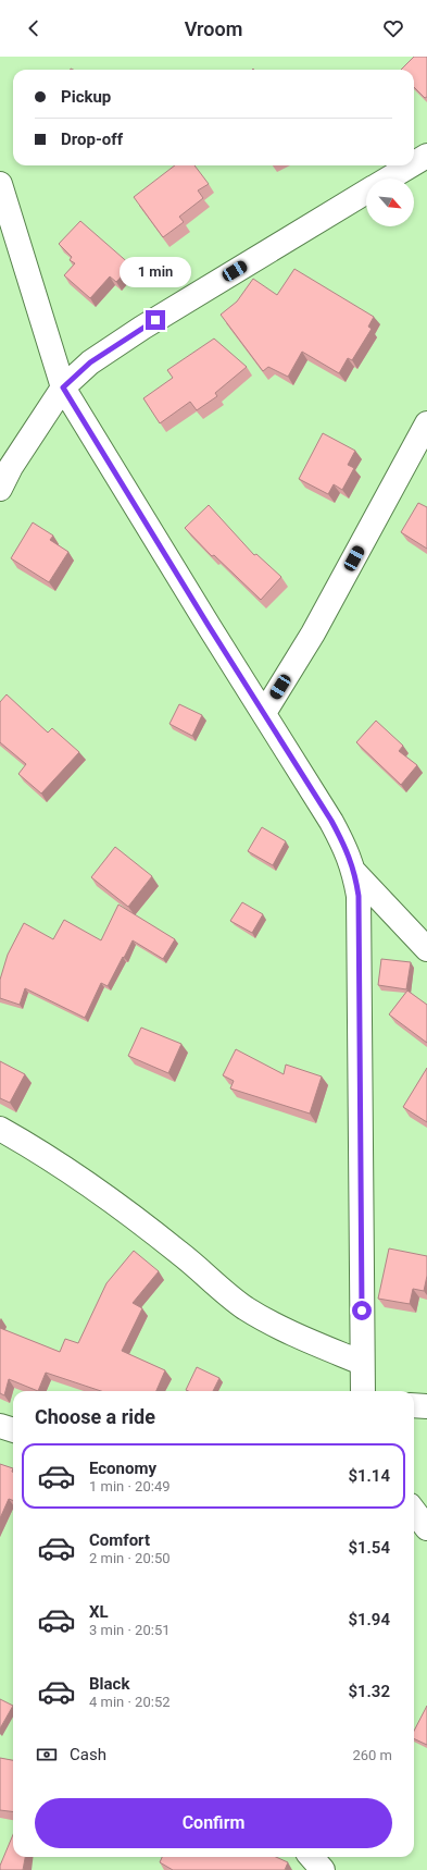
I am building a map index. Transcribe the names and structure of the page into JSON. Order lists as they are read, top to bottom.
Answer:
{
  "north": "bottom right",
  "page": {
    "header": "Vroom",
    "banner": ["Pickup", "Drop-off"],
    "bubble": "1 min",
    "heading": "Choose a ride",
    "list": [
      {
        "name": "Economy",
        "note": "1 min · 20:49",
        "value": "$1.14"
      },
      {
        "name": "Comfort",
        "note": "2 min · 20:50",
        "value": "$1.54"
      },
      {
        "name": "XL",
        "note": "3 min · 20:51",
        "value": "$1.94"
      },
      {
        "name": "Black",
        "note": "4 min · 20:52",
        "value": "$1.32"
      }
    ],
    "pay": ["Cash", "260 m"],
    "buttons": "Confirm"
  }
}
